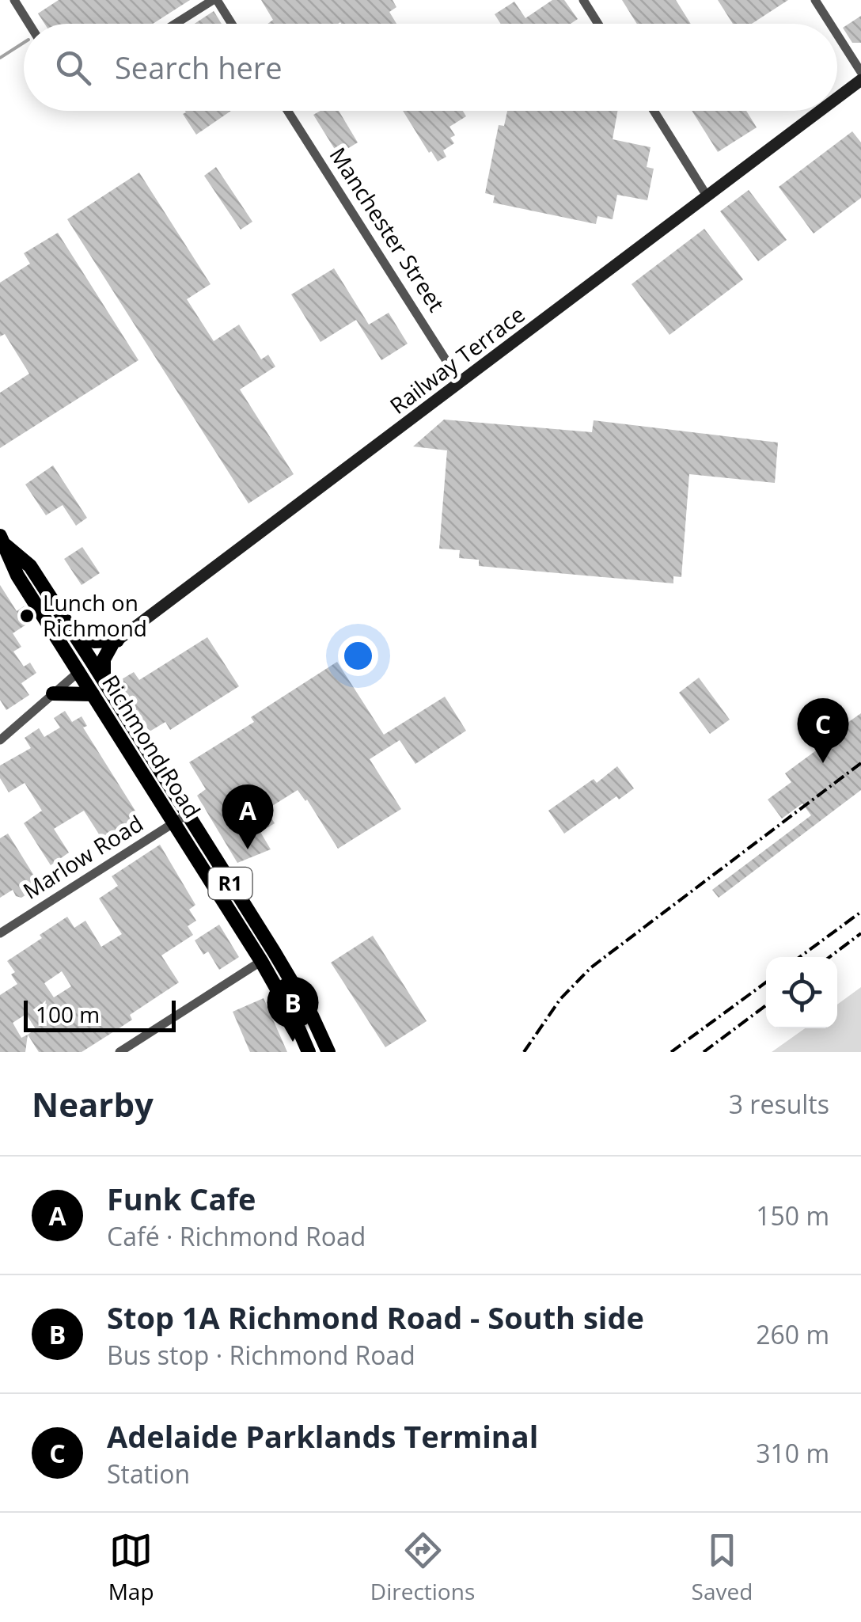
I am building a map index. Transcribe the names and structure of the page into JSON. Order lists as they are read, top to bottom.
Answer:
{
  "streets": {
    "main road": ["Railway Terrace", "Richmond Road", "R1"],
    "street": ["Manchester Street", "Marlow Road"]
  },
  "crossings": [
    ["Manchester Street", "Railway Terrace"],
    ["Railway Terrace", "Richmond Road"],
    ["Richmond Road", "Marlow Road"]
  ],
  "places": ["Lunch on Richmond"],
  "scale_bar": "100 m",
  "page": {
    "search": "Search here",
    "pins": ["C", "A", "B"],
    "scale": "100 m",
    "heading": ["Nearby", "3 results"],
    "list": [
      {
        "mark": "A",
        "name": "Funk Cafe",
        "note": "Café · Richmond Road",
        "value": "150 m"
      },
      {
        "mark": "B",
        "name": "Stop 1A Richmond Road - South side",
        "note": "Bus stop · Richmond Road",
        "value": "260 m"
      },
      {
        "mark": "C",
        "name": "Adelaide Parklands Terminal",
        "note": "Station",
        "value": "310 m"
      }
    ],
    "nav": ["Map", "Directions", "Saved"]
  }
}
